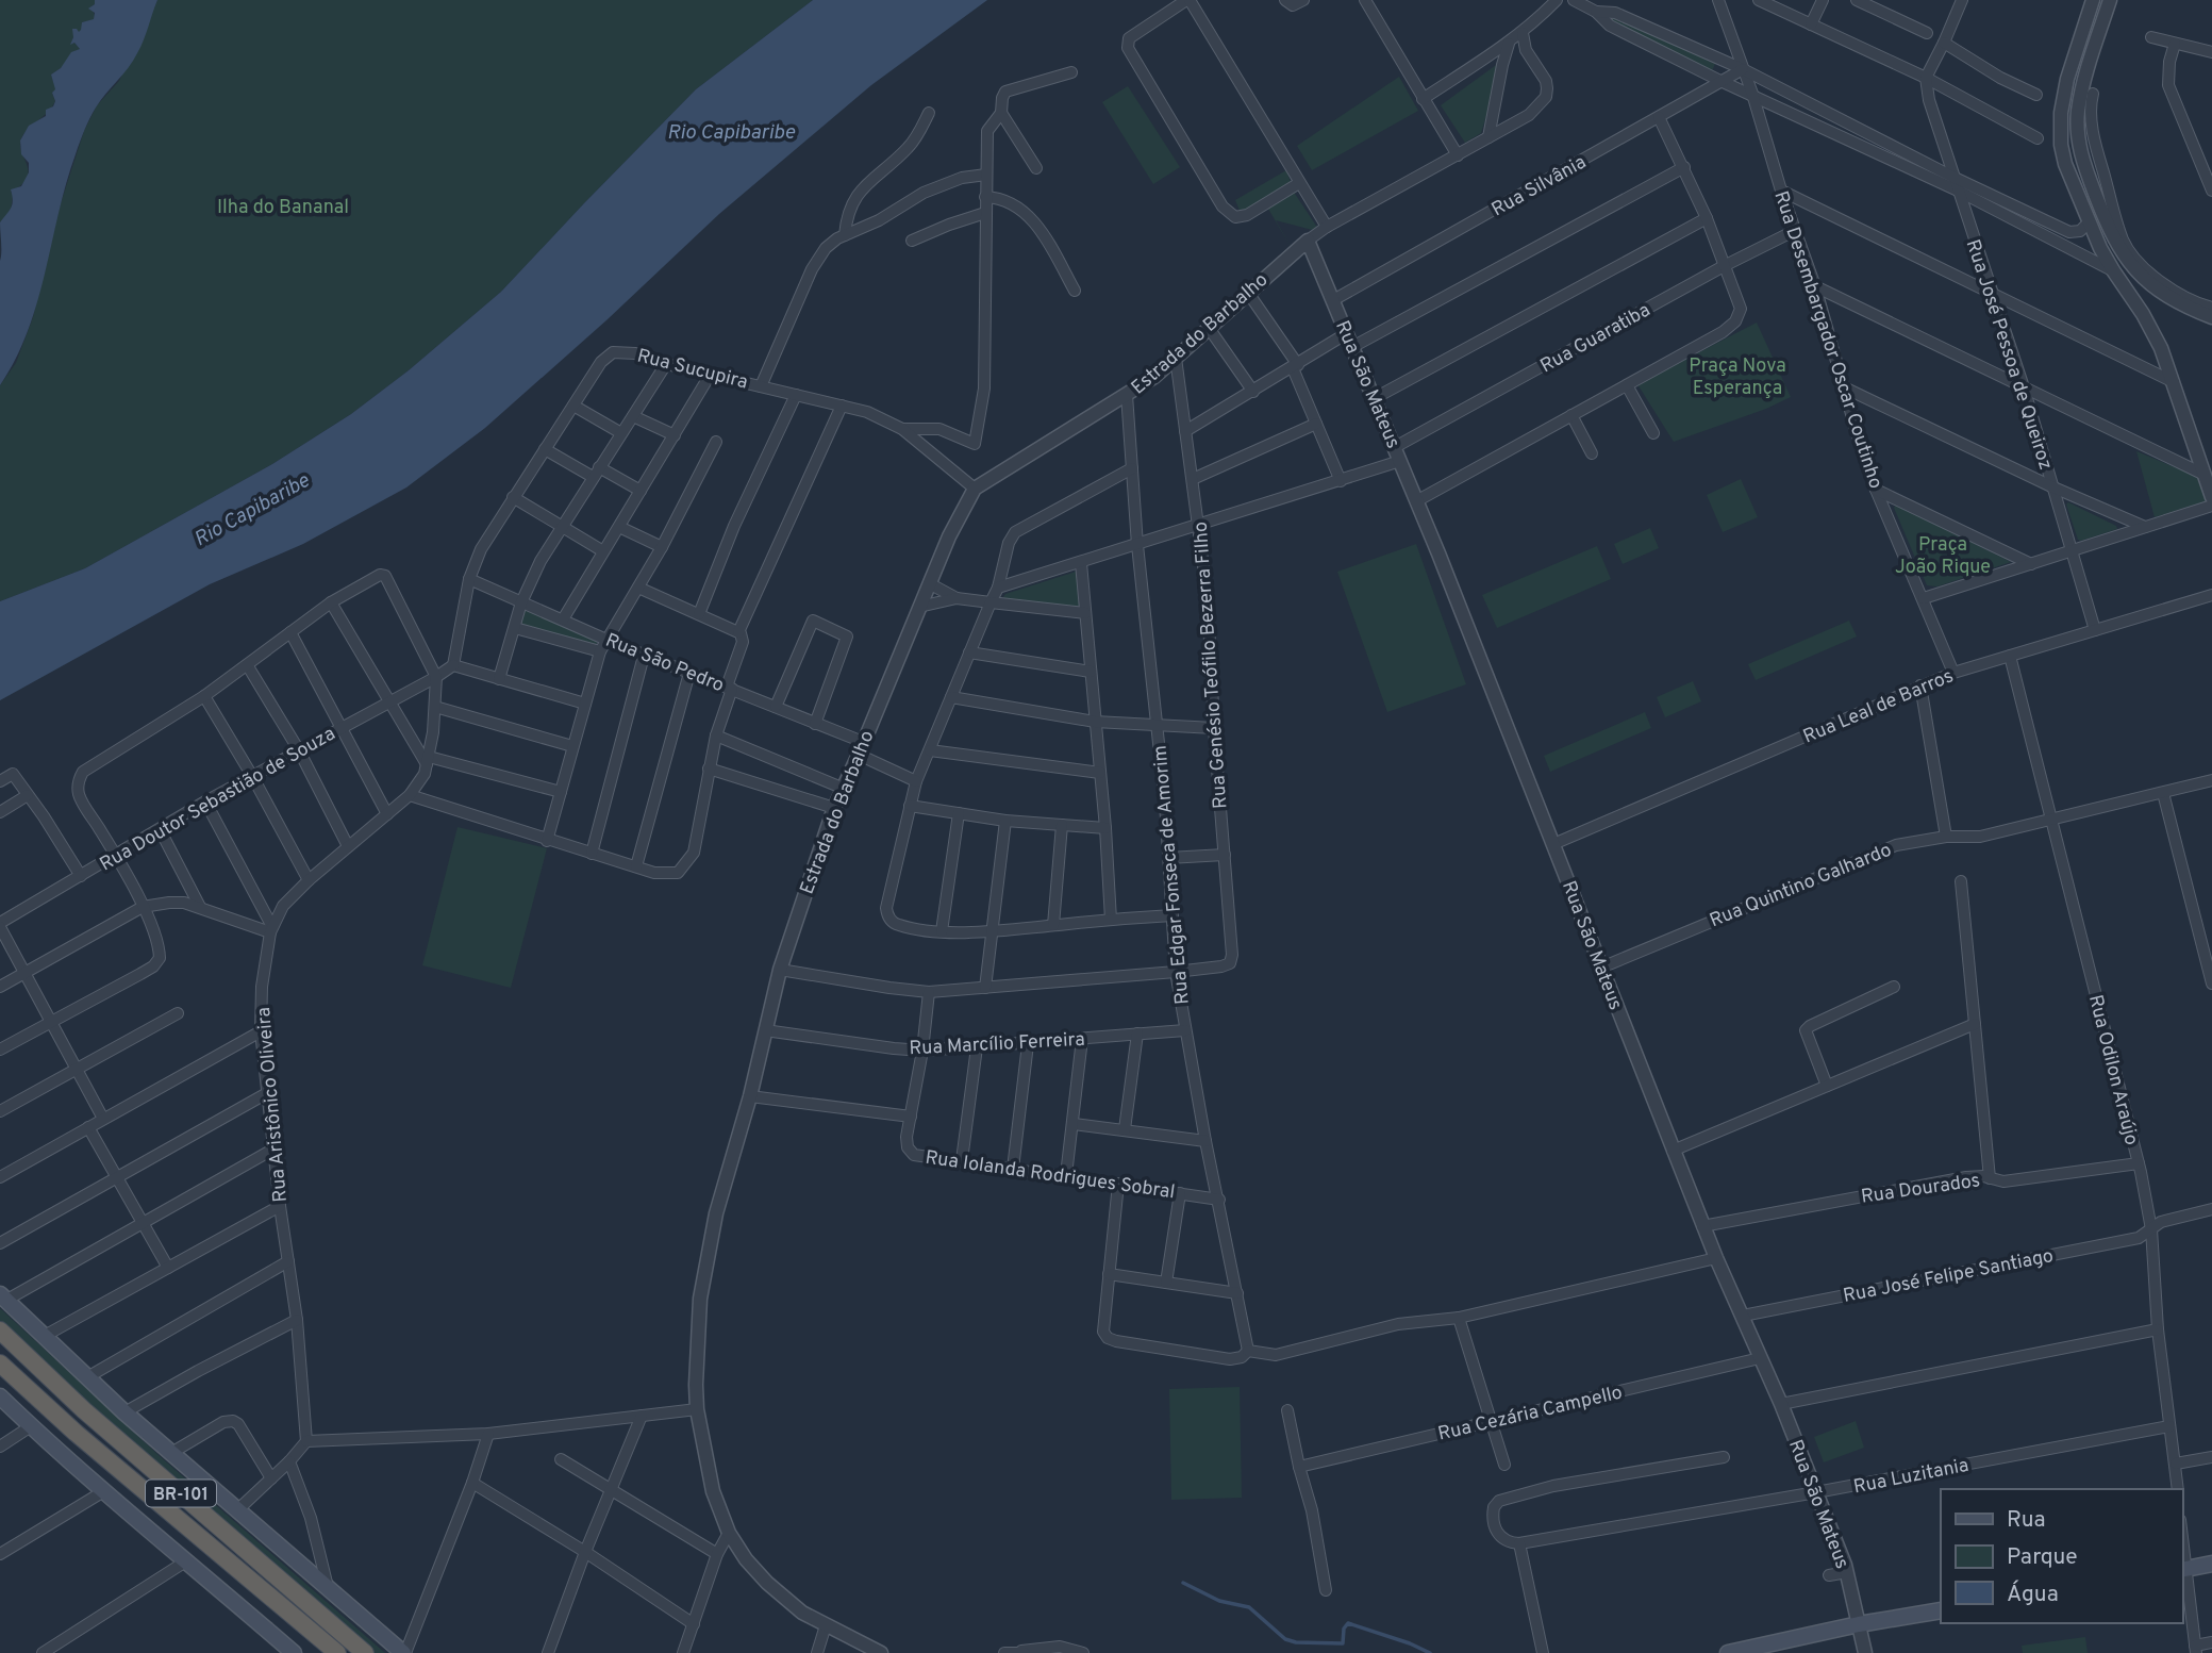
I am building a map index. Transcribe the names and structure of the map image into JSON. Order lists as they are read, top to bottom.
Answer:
{
  "streets": {
    "highway": ["BR-101"],
    "street": [
      "Rua Silvânia",
      "Estrada do Barbalho",
      "Rua Guaratiba",
      "Rua Desembargador Oscar Coutinho",
      "Rua José Pessoa de Queiroz",
      "Rua Sucupira",
      "Rua São Mateus",
      "Rua São Pedro",
      "Rua Genésio Teófilo Bezerra Filho",
      "Rua Leal de Barros",
      "Rua Doutor Sebastião de Souza",
      "Rua Edgar Fonseca de Amorim",
      "Rua Quintino Galhardo",
      "Rua Marcílio Ferreira",
      "Rua Odilon Araújo",
      "Rua Aristônico Oliveira",
      "Rua Iolanda Rodrigues Sobral",
      "Rua Dourados",
      "Rua José Felipe Santiago",
      "Rua Cezária Campello",
      "Rua Luzitania"
    ]
  },
  "crossings": [
    ["Rua Silvânia", "Rua Desembargador Oscar Coutinho"],
    ["Rua Silvânia", "Rua São Mateus"],
    ["Estrada do Barbalho", "Rua Sucupira"],
    ["Estrada do Barbalho", "Rua São Mateus"],
    ["Estrada do Barbalho", "Rua São Pedro"],
    ["Estrada do Barbalho", "Rua Genésio Teófilo Bezerra Filho"],
    ["Estrada do Barbalho", "Rua Edgar Fonseca de Amorim"],
    ["Estrada do Barbalho", "Rua Marcílio Ferreira"],
    ["Rua Guaratiba", "Rua Desembargador Oscar Coutinho"],
    ["Rua Guaratiba", "Rua São Mateus"],
    ["Rua Guaratiba", "Rua Genésio Teófilo Bezerra Filho"],
    ["Rua Guaratiba", "Rua Edgar Fonseca de Amorim"],
    ["Rua Desembargador Oscar Coutinho", "Rua Leal de Barros"],
    ["Rua José Pessoa de Queiroz", "Rua Leal de Barros"],
    ["Rua Sucupira", "Rua São Pedro"],
    ["Rua São Mateus", "Rua Leal de Barros"],
    ["Rua São Mateus", "Rua Quintino Galhardo"],
    ["Rua São Mateus", "Rua Dourados"],
    ["Rua São Mateus", "Rua José Felipe Santiago"],
    ["Rua São Mateus", "Rua Cezária Campello"],
    ["Rua São Mateus", "Rua Luzitania"],
    ["Rua Genésio Teófilo Bezerra Filho", "Rua Edgar Fonseca de Amorim"],
    ["Rua Leal de Barros", "Rua Odilon Araújo"],
    ["Rua Doutor Sebastião de Souza", "Rua Aristônico Oliveira"],
    ["Rua Edgar Fonseca de Amorim", "Rua Marcílio Ferreira"],
    ["Rua Edgar Fonseca de Amorim", "Rua Iolanda Rodrigues Sobral"],
    ["Rua Quintino Galhardo", "Rua Odilon Araújo"],
    ["Rua Marcílio Ferreira", "Rua Iolanda Rodrigues Sobral"],
    ["Rua Odilon Araújo", "Rua Dourados"],
    ["Rua Odilon Araújo", "Rua José Felipe Santiago"],
    ["Rua Odilon Araújo", "Rua Luzitania"]
  ],
  "water": ["Rio Capibaribe"],
  "parks": ["Ilha do Bananal", "Praça Nova Esperança", "Praça João Rique"],
  "legend": ["Rua", "Parque", "Água"]
}
